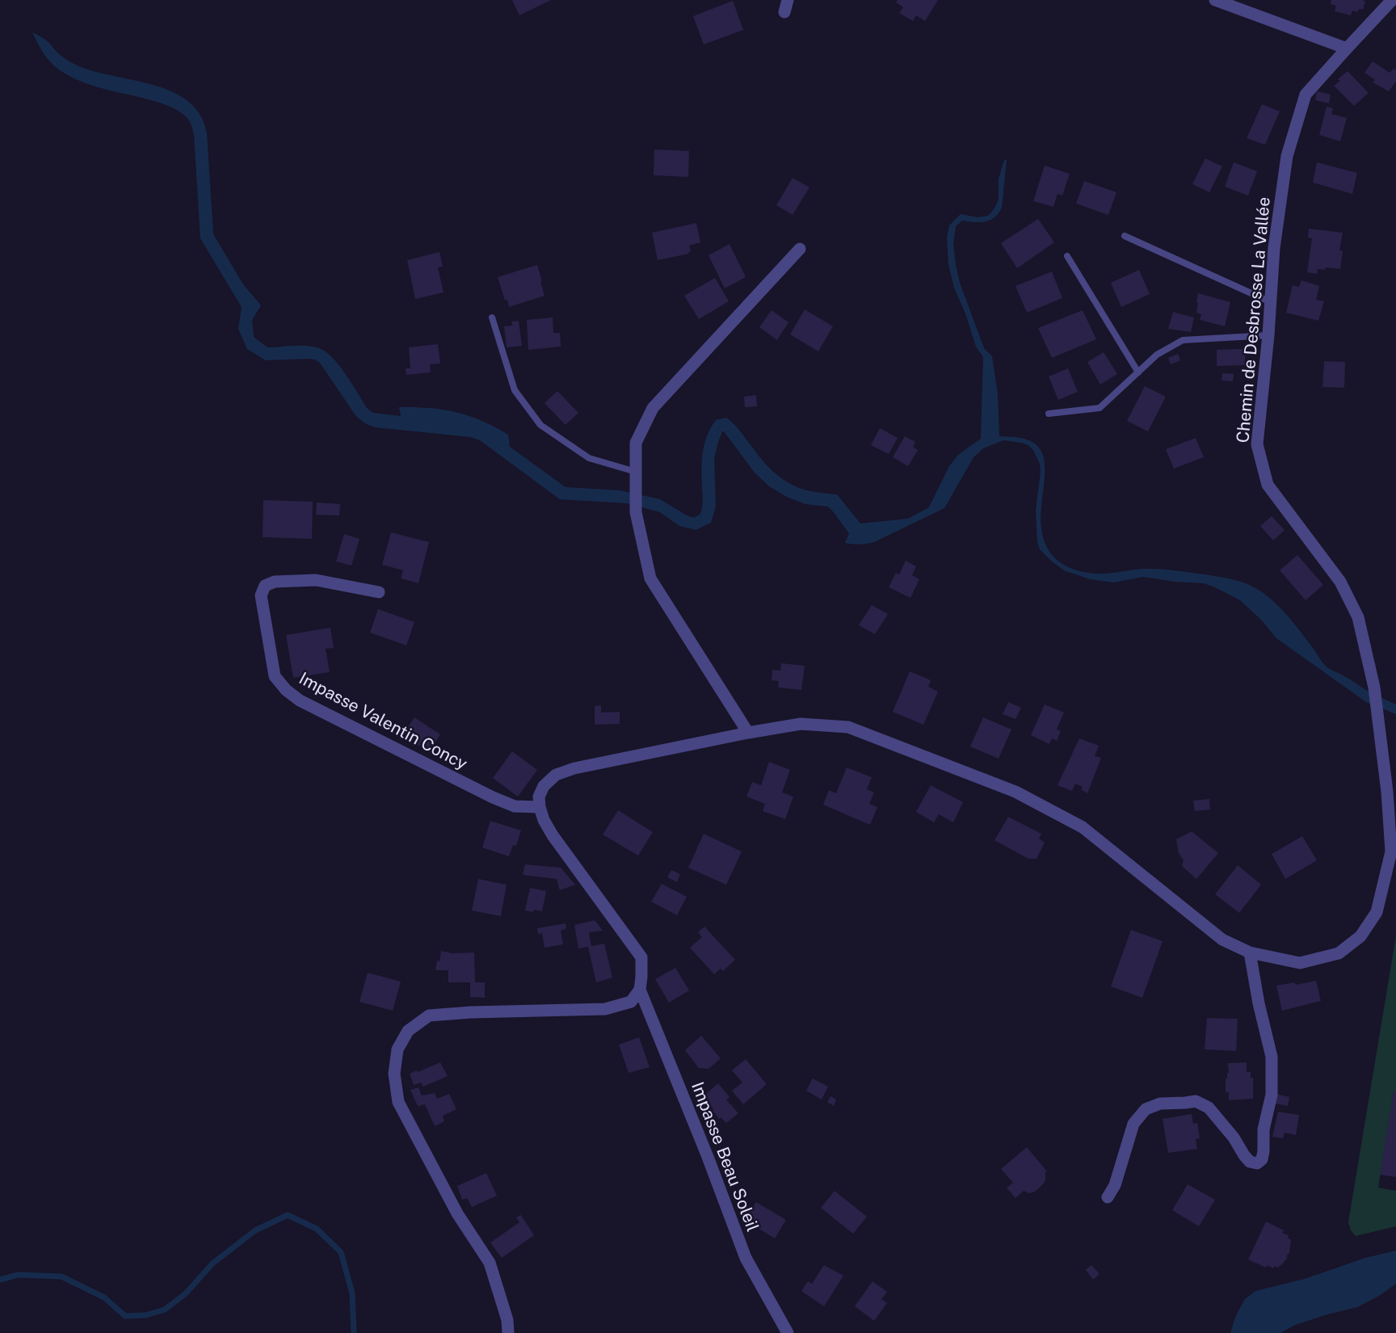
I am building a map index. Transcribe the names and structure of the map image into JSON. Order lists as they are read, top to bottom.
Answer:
{
  "streets": {
    "street": ["Chemin de Desbrosse La Vallée", "Impasse Valentin Concy", "Impasse Beau Soleil"]
  },
  "crossings": [
    ["Chemin de Desbrosse La Vallée", "Impasse Valentin Concy"]
  ]
}
